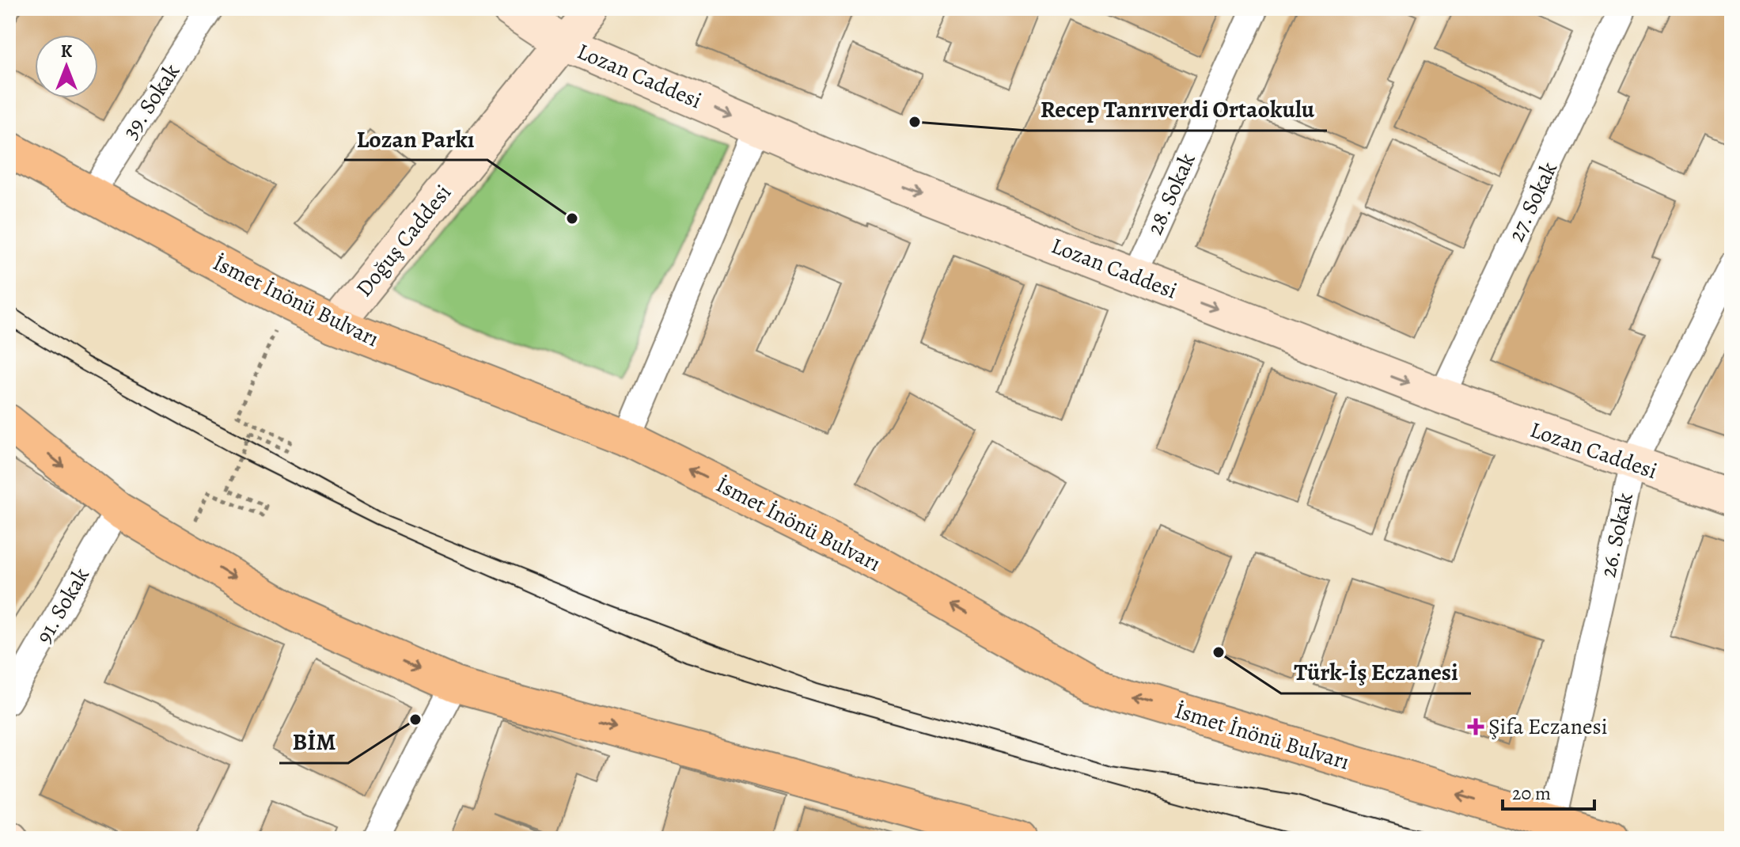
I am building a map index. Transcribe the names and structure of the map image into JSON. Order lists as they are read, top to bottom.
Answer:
{
  "streets": {
    "main road": ["Lozan Caddesi", "Doğuş Caddesi", "İsmet İnönü Bulvarı"],
    "street": [
      "39. Sokak",
      "28. Sokak",
      "27. Sokak",
      "26. Sokak",
      "91. Sokak"
    ]
  },
  "crossings": [
    ["Lozan Caddesi", "28. Sokak"],
    ["Lozan Caddesi", "27. Sokak"],
    ["Lozan Caddesi", "Doğuş Caddesi"],
    ["Lozan Caddesi", "26. Sokak"],
    ["39. Sokak", "İsmet İnönü Bulvarı"],
    ["Doğuş Caddesi", "İsmet İnönü Bulvarı"],
    ["İsmet İnönü Bulvarı", "26. Sokak"]
  ],
  "one_way": ["Lozan Caddesi"],
  "places": {
    "other": [
      "Recep Tanrıverdi Ortaokulu",
      "Lozan Parkı",
      "Türk-İş Eczanesi",
      "BİM"
    ],
    "health": ["Şifa Eczanesi"]
  },
  "scale_bar": "20 m",
  "north": "top"
}
